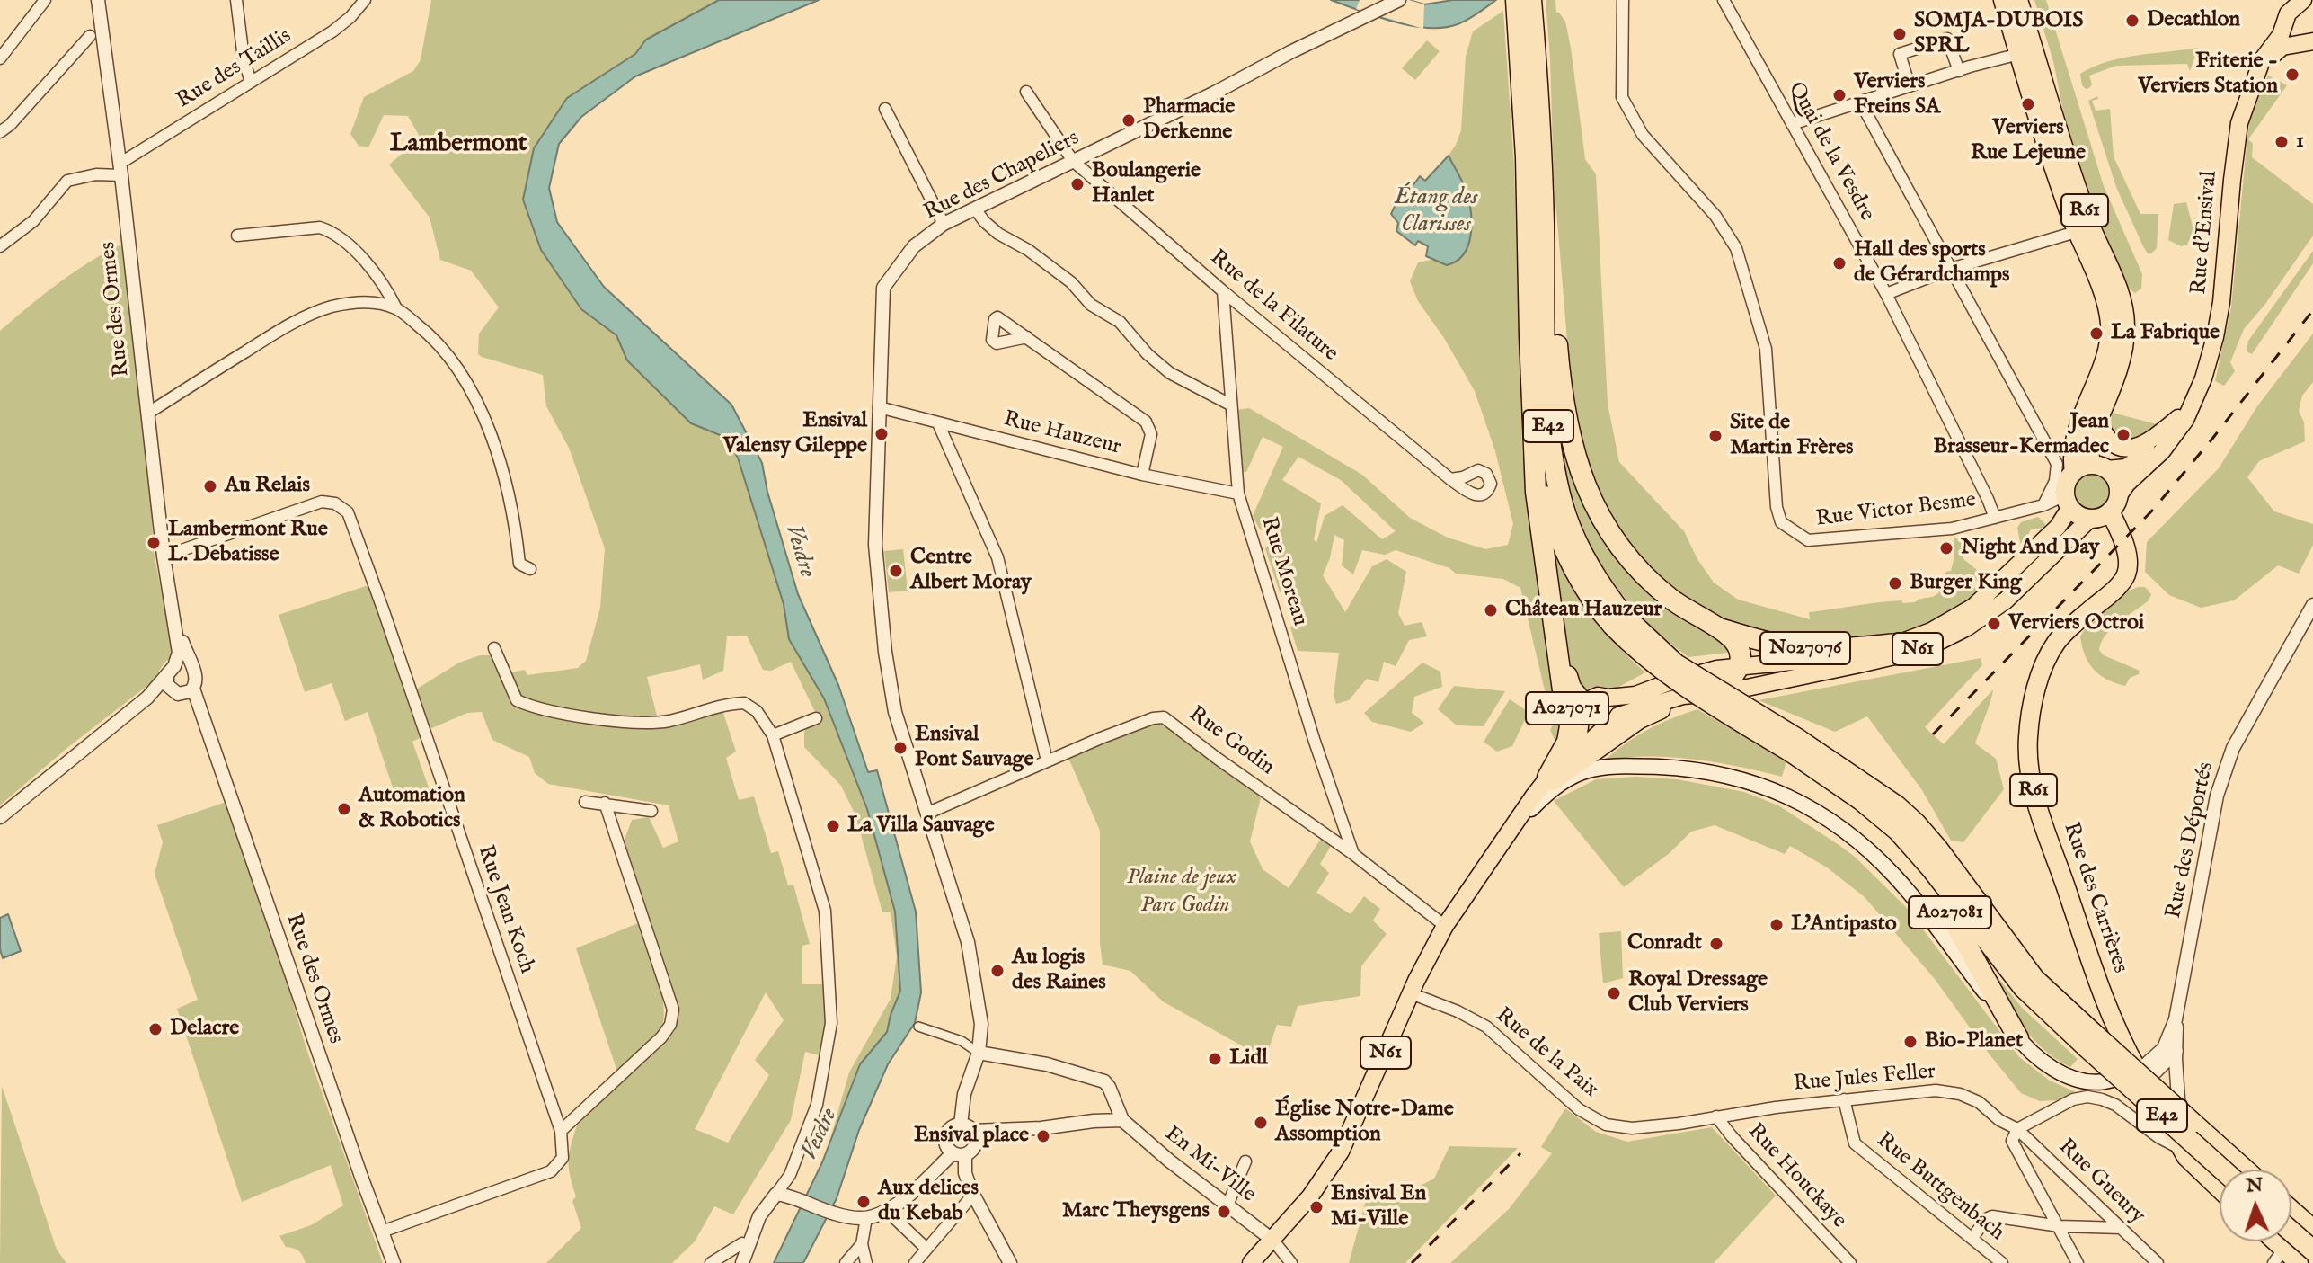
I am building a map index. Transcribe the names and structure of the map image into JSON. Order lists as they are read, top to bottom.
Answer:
{
  "streets": {
    "highway": [
      "R61",
      "E42",
      "N027076",
      "A027071",
      "Rue des Carrières",
      "A027081"
    ],
    "main road": ["Rue d'Ensival", "N61"],
    "street": [
      "Rue des Taillis",
      "Quai de la Vesdre",
      "Rue des Chapeliers",
      "Rue de la Filature",
      "Rue des Ormes",
      "Rue Hauzeur",
      "Rue Victor Besme",
      "Rue Moreau",
      "Rue Godin",
      "Rue des Déportés",
      "Rue Jean Koch",
      "Rue de la Paix",
      "Rue Jules Feller",
      "En Mi-Ville",
      "Rue Houckaye",
      "Rue Gueury",
      "Rue Buttgenbach"
    ]
  },
  "crossings": [
    ["Rue des Taillis", "Rue des Ormes"],
    ["Quai de la Vesdre", "Rue Victor Besme"],
    ["Rue des Chapeliers", "Rue de la Filature"],
    ["Rue des Chapeliers", "Rue Hauzeur"],
    ["Rue des Chapeliers", "Rue Godin"],
    ["Rue des Chapeliers", "En Mi-Ville"],
    ["R61", "Rue d'Ensival"],
    ["R61", "Rue Victor Besme"],
    ["R61", "N61"],
    ["R61", "Rue des Déportés"],
    ["R61", "Rue des Carrières"],
    ["Rue d'Ensival", "Rue Victor Besme"],
    ["Rue d'Ensival", "N61"],
    ["Rue d'Ensival", "Rue des Carrières"],
    ["Rue de la Filature", "Rue Moreau"],
    ["Rue des Ormes", "Rue Jean Koch"],
    ["E42", "N027076"],
    ["E42", "A027081"],
    ["Rue Hauzeur", "Rue Moreau"],
    ["Rue Victor Besme", "N61"],
    ["Rue Victor Besme", "Rue des Carrières"],
    ["Rue Moreau", "Rue Godin"],
    ["N027076", "N61"],
    ["N61", "A027071"],
    ["N61", "Rue Godin"],
    ["N61", "Rue des Carrières"],
    ["N61", "Rue de la Paix"],
    ["N61", "En Mi-Ville"],
    ["Rue des Déportés", "Rue des Carrières"],
    ["Rue de la Paix", "Rue Jules Feller"],
    ["Rue Jules Feller", "Rue Houckaye"],
    ["Rue Jules Feller", "Rue Gueury"],
    ["Rue Jules Feller", "Rue Buttgenbach"]
  ],
  "districts": ["Lambermont"],
  "water": ["Étang des Clarisses", "Vesdre"],
  "parks": ["Plaine de jeux", "Parc Godin"],
  "places": [
    "Decathlon",
    "SOMJA-DUBOIS SPRL",
    "Friterie - Verviers Station",
    "Verviers Freins SA",
    "Verviers Rue Lejeune",
    "Pharmacie Derkenne",
    "1",
    "Boulangerie Hanlet",
    "Hall des sports de Gérardchamps",
    "La Fabrique",
    "Ensival Valensy Gileppe",
    "Jean Brasseur-Kermadec",
    "Site de Martin Frères",
    "Au Relais",
    "Lambermont Rue L. Debatisse",
    "Night And Day",
    "Centre Albert Moray",
    "Burger King",
    "Château Hauzeur",
    "Verviers Octroi",
    "Ensival Pont Sauvage",
    "Automation & Robotics",
    "La Villa Sauvage",
    "L'Antipasto",
    "Conradt",
    "Au logis des Raines",
    "Royal Dressage Club Verviers",
    "Delacre",
    "Bio-Planet",
    "Lidl",
    "Église Notre-Dame Assomption",
    "Ensival place",
    "Aux delices du Kebab",
    "Ensival En Mi-Ville",
    "Marc Theysgens"
  ],
  "north": "top"
}
